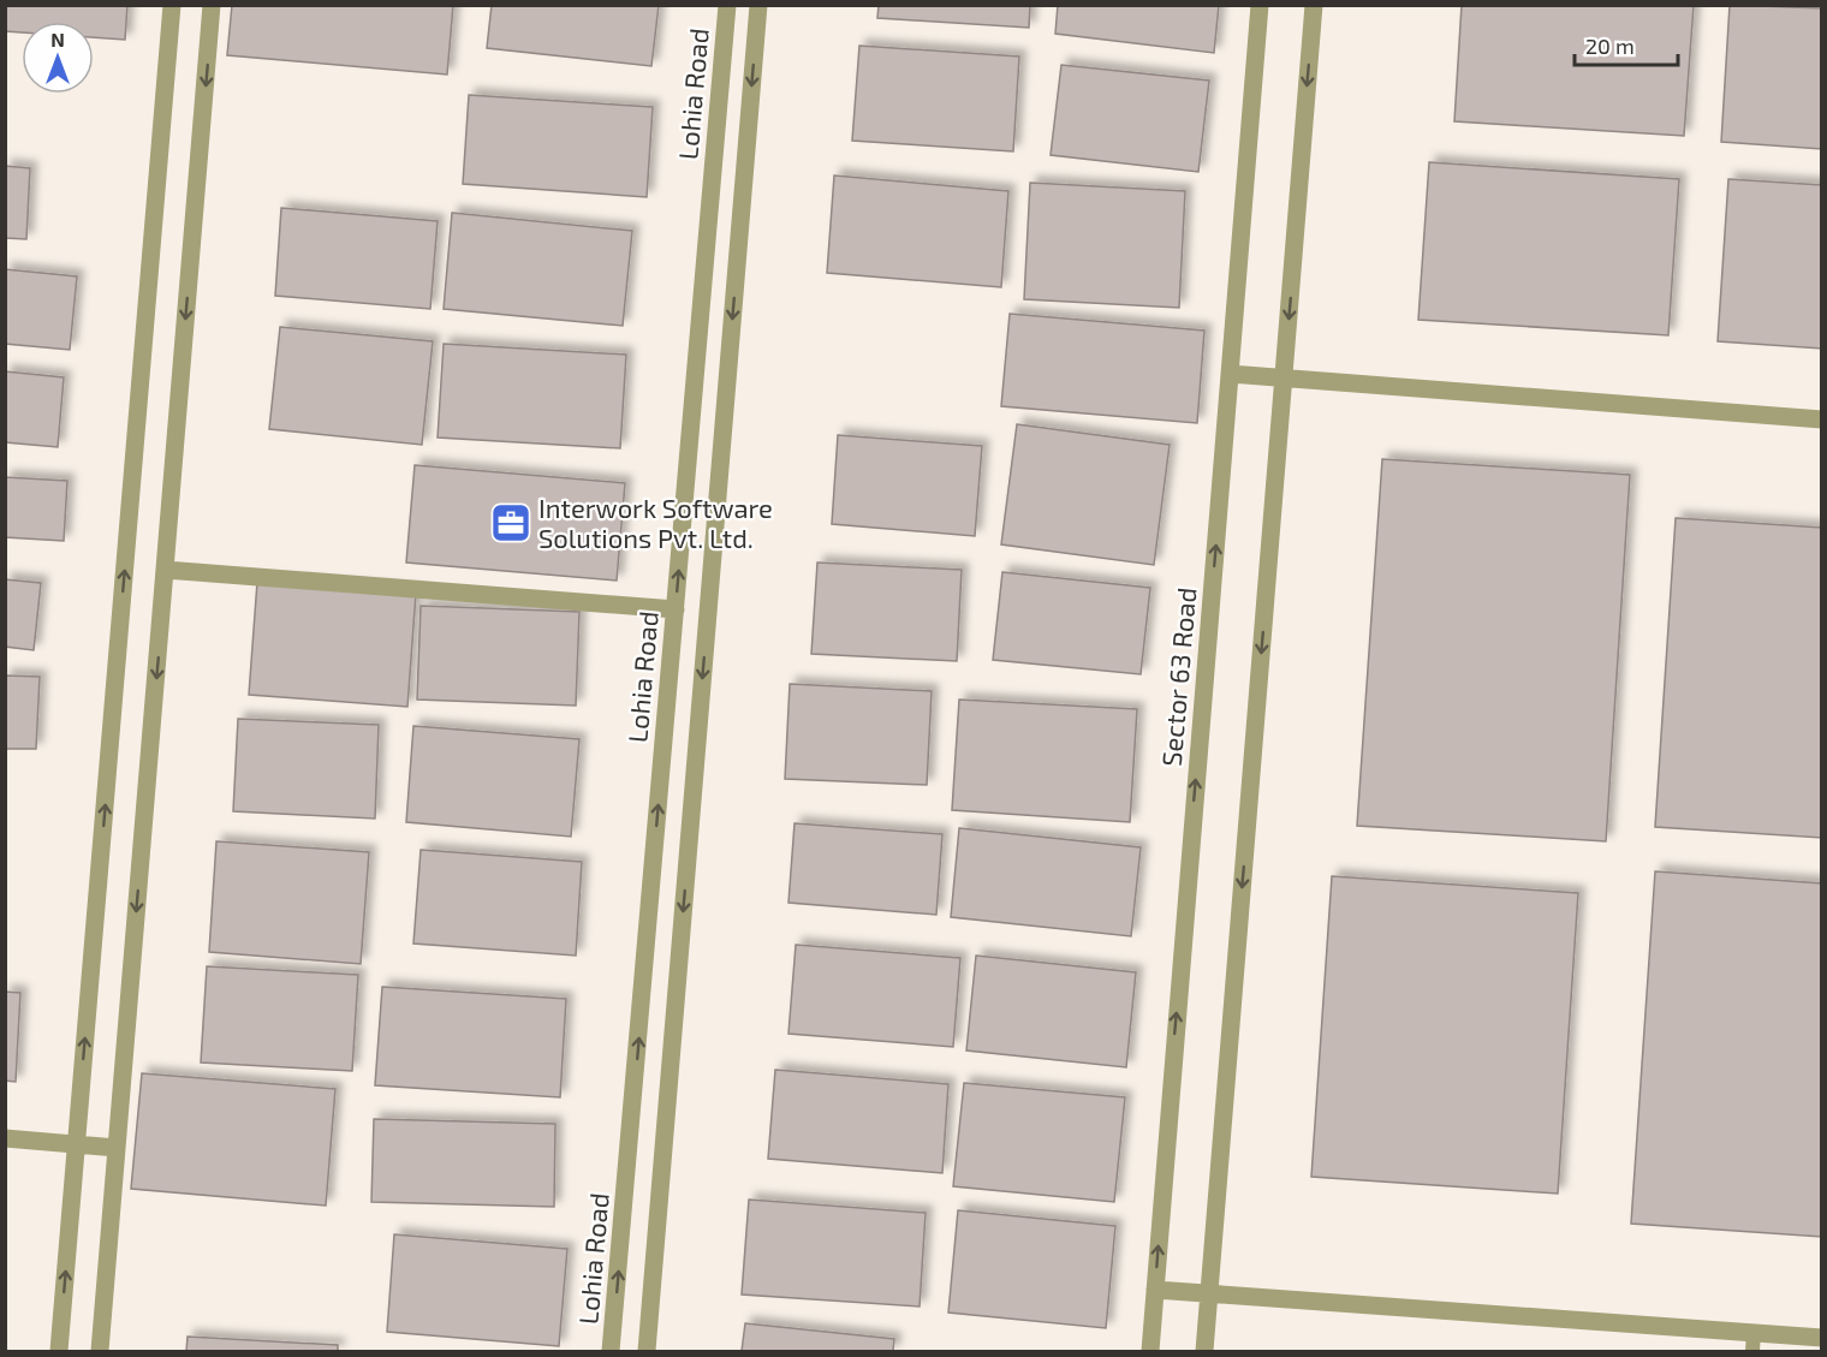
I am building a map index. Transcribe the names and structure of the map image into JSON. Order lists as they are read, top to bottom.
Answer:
{
  "streets": {
    "street": ["Lohia Road", "Sector 63 Road"]
  },
  "places": {
    "office": ["Interwork Software Solutions Pvt. Ltd."]
  },
  "scale_bar": "20 m",
  "north": "top"
}
